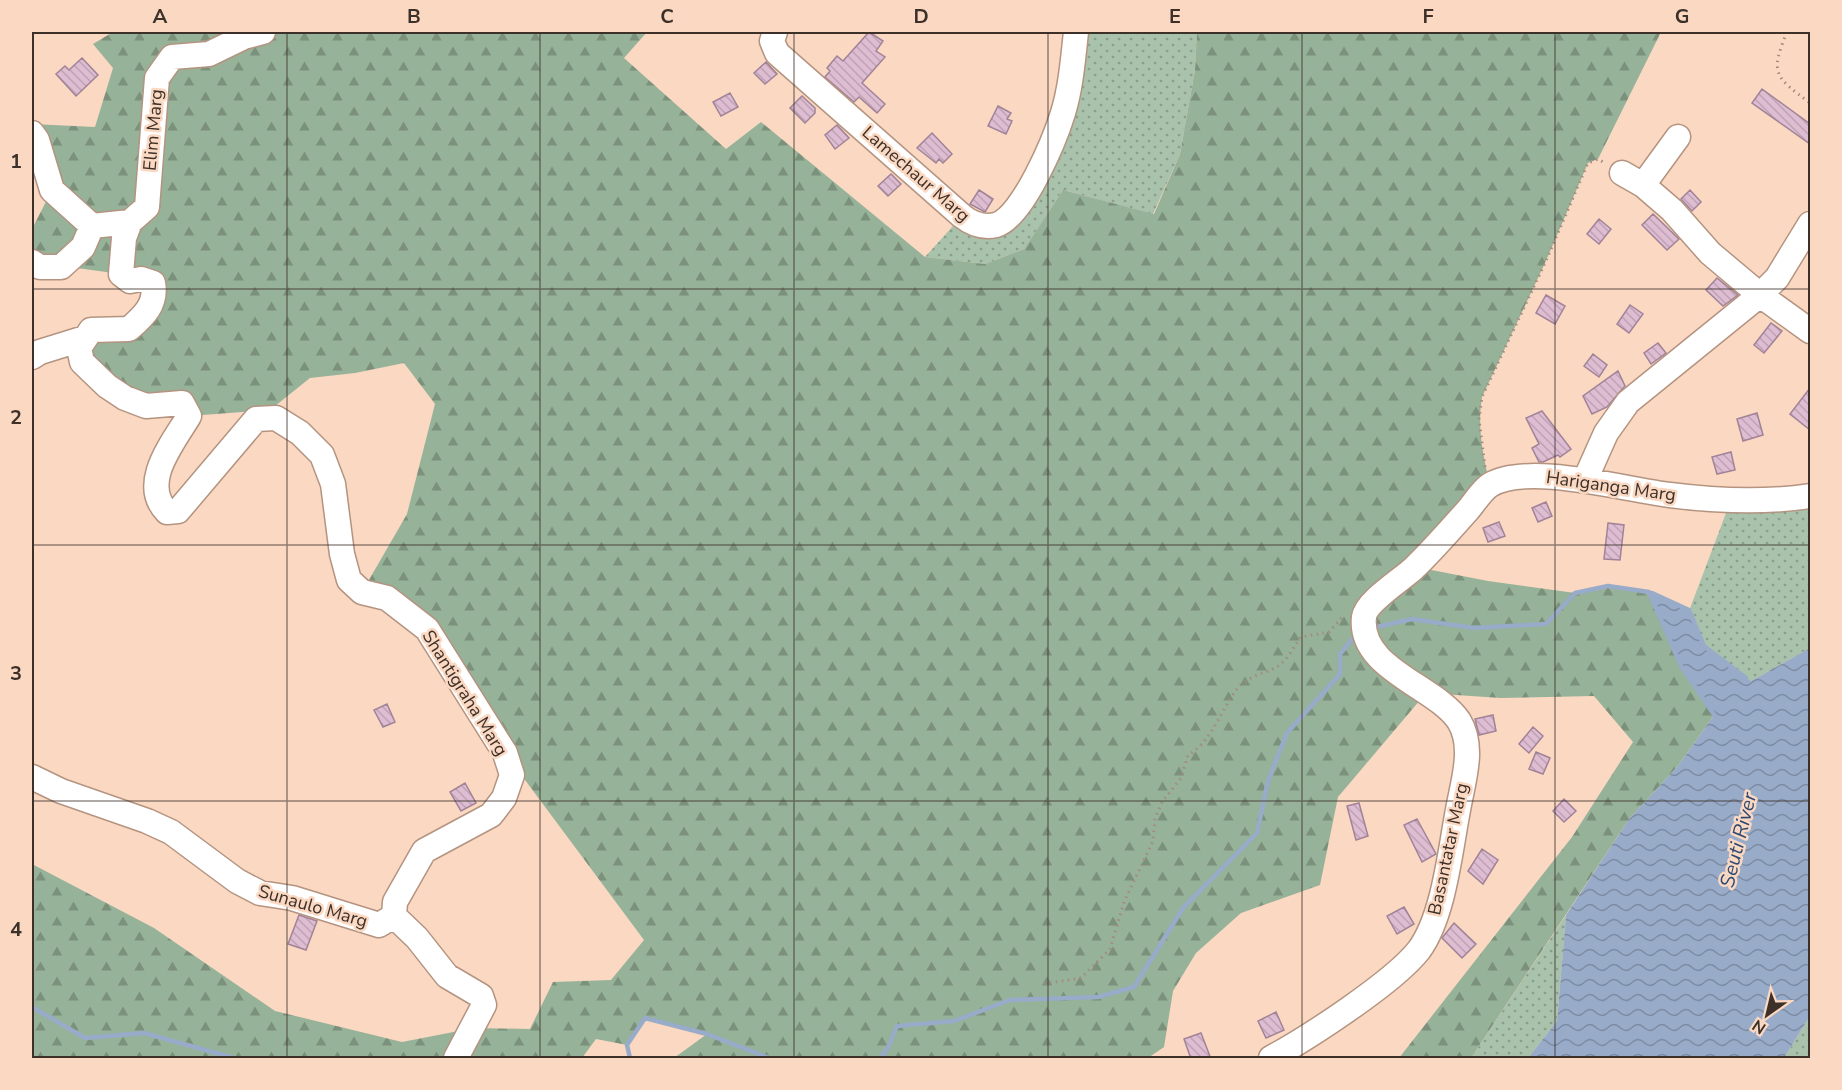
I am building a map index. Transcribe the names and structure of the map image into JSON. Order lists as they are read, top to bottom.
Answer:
{
  "streets": {
    "street": [
      "Elim Marg",
      "Lamechaur Marg",
      "Hariganga Marg",
      "Shantigraha Marg",
      "Basantatar Marg",
      "Sunaulo Marg"
    ]
  },
  "crossings": [
    ["Shantigraha Marg", "Sunaulo Marg"]
  ],
  "water": ["Seuti River"],
  "north": "bottom left",
  "grid": {
    "columns": [
      "A",
      "B",
      "C",
      "D",
      "E",
      "F",
      "G"
    ],
    "rows": [
      "1",
      "2",
      "3",
      "4"
    ]
  }
}
